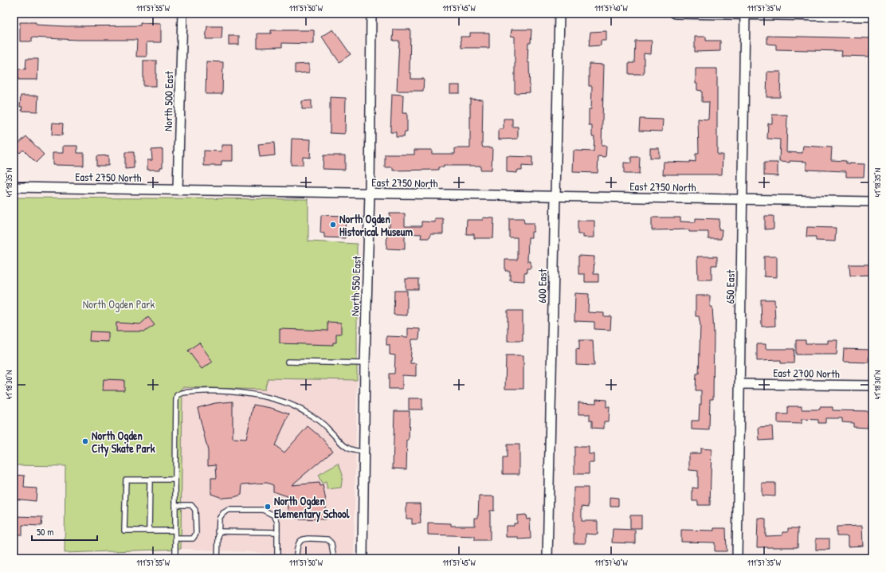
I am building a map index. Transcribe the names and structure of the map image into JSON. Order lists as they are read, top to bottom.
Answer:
{
  "streets": {
    "street": [
      "North 500 East",
      "East 2750 North",
      "North 550 East",
      "600 East",
      "650 East",
      "East 2700 North"
    ]
  },
  "crossings": [
    ["North 500 East", "East 2750 North"],
    ["East 2750 North", "North 550 East"],
    ["East 2750 North", "600 East"],
    ["East 2750 North", "650 East"],
    ["650 East", "East 2700 North"]
  ],
  "parks": ["North Ogden Park"],
  "places": ["North Ogden Historical Museum", "North Ogden City Skate Park", "North Ogden Elementary School"],
  "scale_bar": "50 m",
  "coordinates": [
    "111°57'55\"W",
    "111°57'50\"W",
    "111°57'45\"W",
    "111°57'40\"W",
    "111°57'35\"W",
    "41°18'35\"N",
    "41°18'30\"N"
  ]
}
